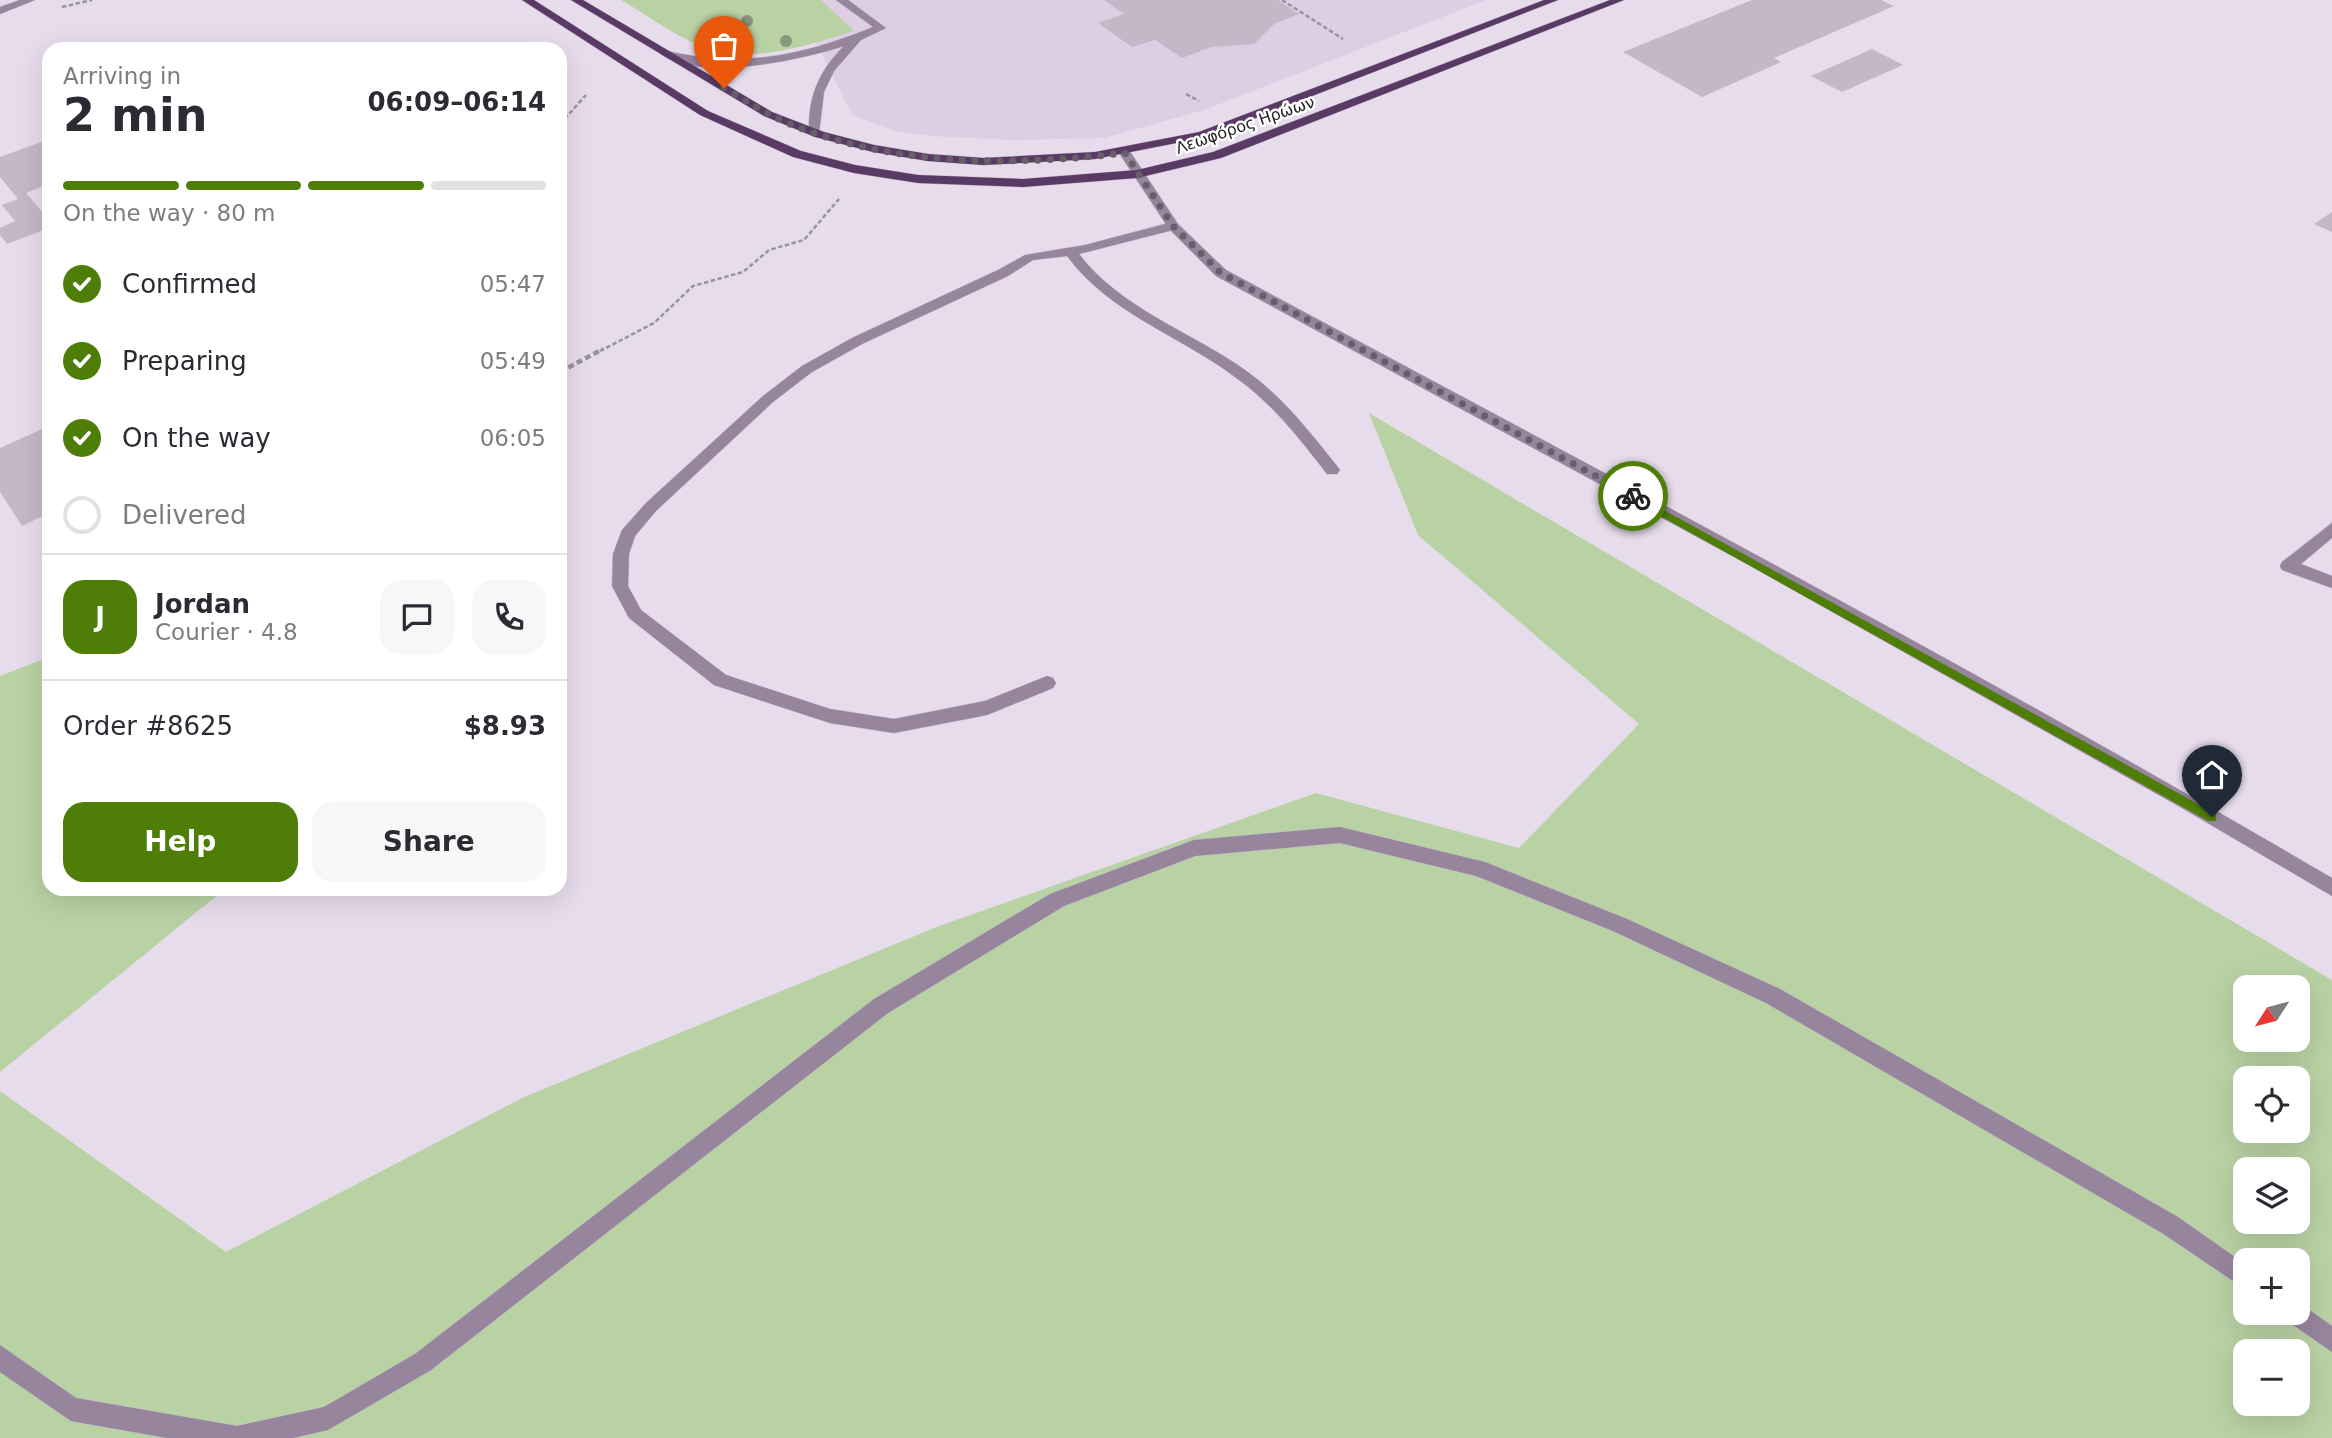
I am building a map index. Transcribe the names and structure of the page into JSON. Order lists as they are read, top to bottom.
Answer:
{
  "streets": {
    "main road": ["Λεωφόρος Ηρώων"]
  },
  "north": "bottom left",
  "page": {
    "heading": ["2 min", "Arriving in", "06:09–06:14"],
    "panel": [
      "Jordan",
      "Courier · 4.8",
      "Order #8625",
      "$8.93"
    ],
    "bar": "On the way · 80 m",
    "list": [
      ["Confirmed", "05:47"],
      ["Preparing", "05:49"],
      ["On the way", "06:05"],
      "Delivered"
    ],
    "round": "J",
    "buttons": ["Help", "Share"],
    "map_buttons": ["+", "−"]
  }
}
